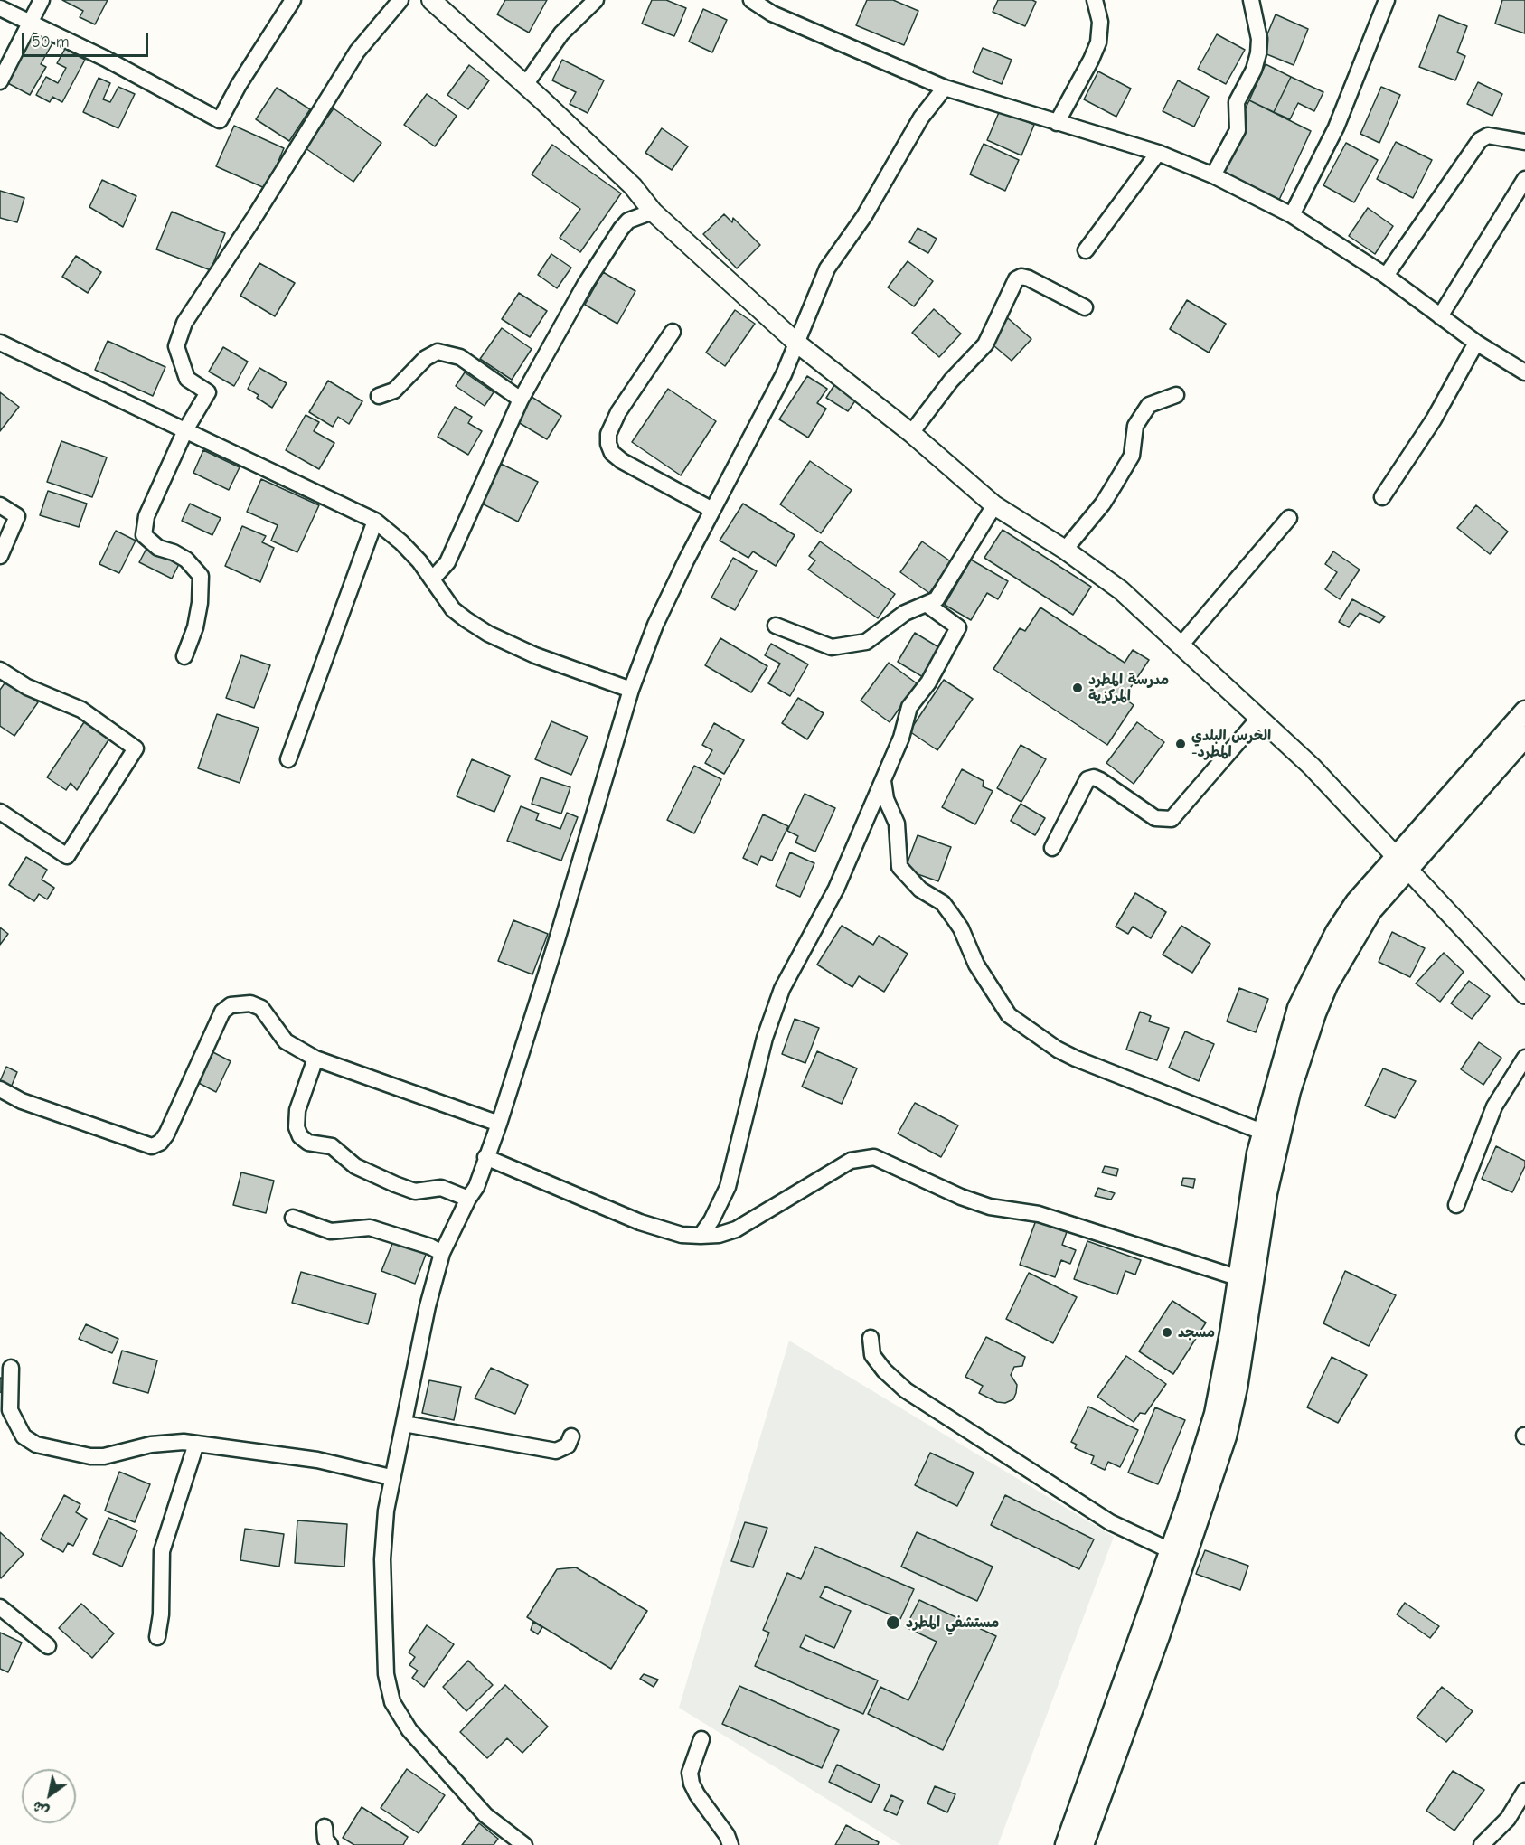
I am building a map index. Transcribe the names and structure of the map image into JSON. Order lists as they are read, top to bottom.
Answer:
{
  "places": [
    "مدرسة المطرد المركزية",
    "الحرس البلدي -المطرد",
    "مسجد",
    "مستشفي المطرد"
  ],
  "scale_bar": "50 m",
  "north": "bottom left"
}
